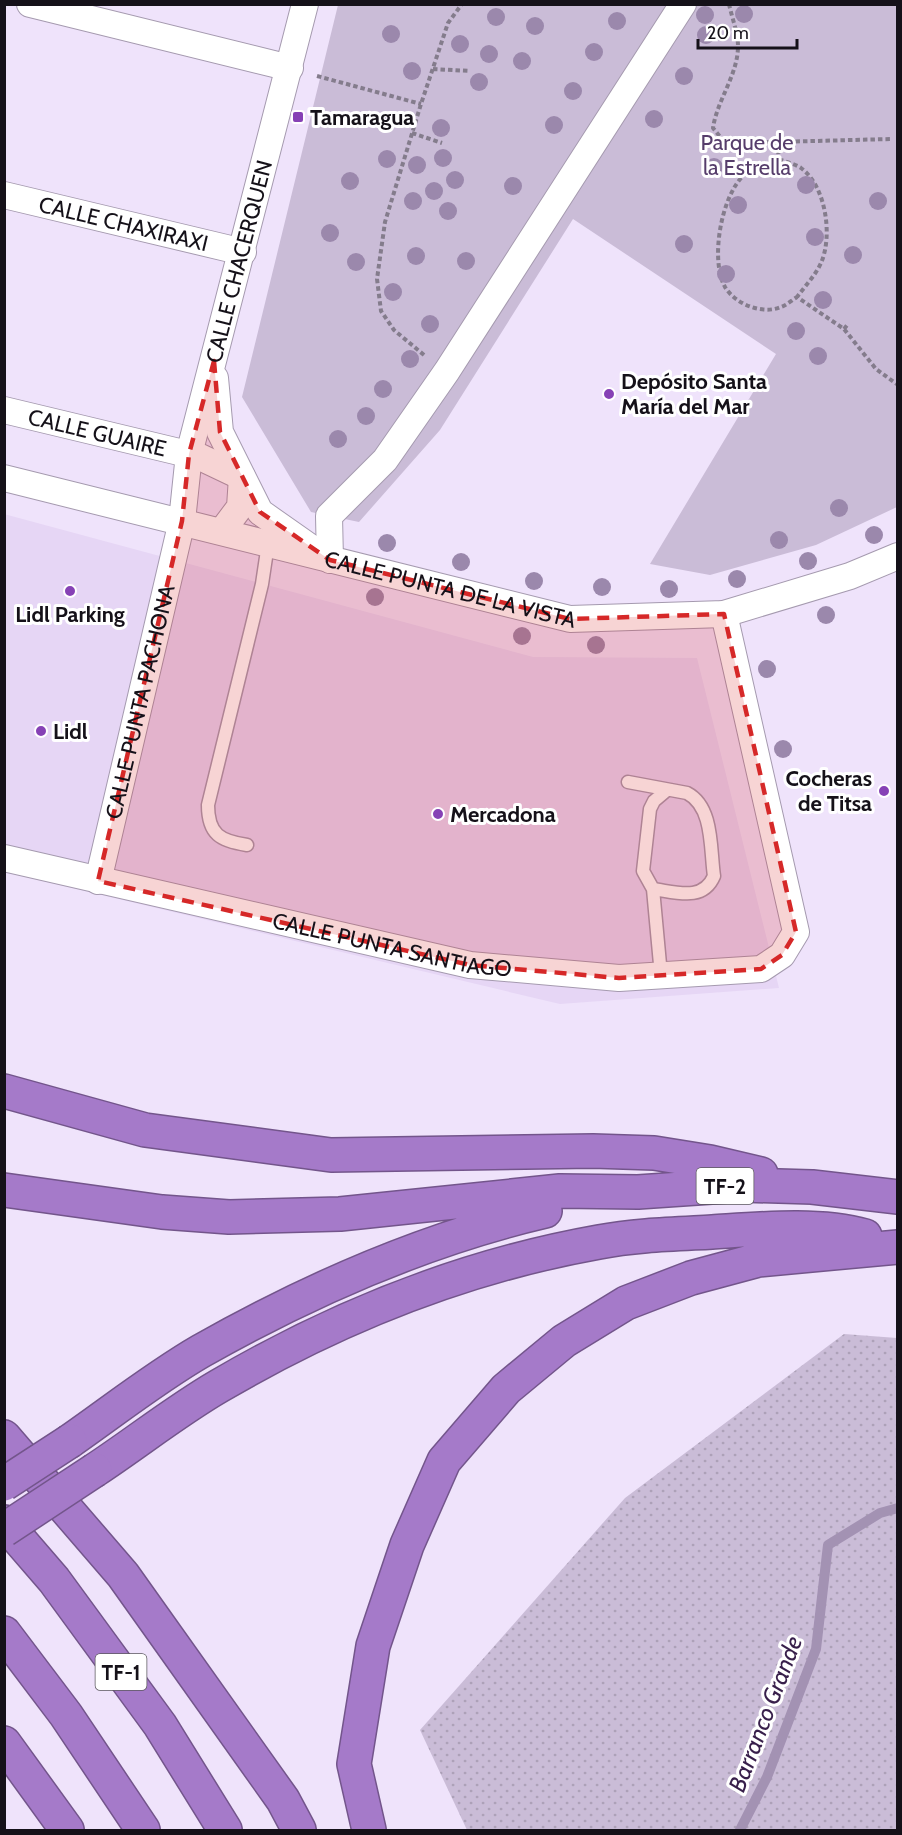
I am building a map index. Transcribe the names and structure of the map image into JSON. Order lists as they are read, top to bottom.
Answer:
{
  "streets": {
    "highway": ["TF-2", "TF-1"],
    "street": [
      "CALLE CHAXIRAXI",
      "CALLE CHACERQUEN",
      "CALLE GUAIRE",
      "CALLE PUNTA DE LA VISTA",
      "CALLE PUNTA PACHONA",
      "CALLE PUNTA SANTIAGO"
    ]
  },
  "crossings": [
    ["CALLE CHAXIRAXI", "CALLE CHACERQUEN"],
    ["CALLE CHACERQUEN", "CALLE GUAIRE"],
    ["CALLE CHACERQUEN", "CALLE PUNTA DE LA VISTA"],
    ["CALLE CHACERQUEN", "CALLE PUNTA PACHONA"],
    ["CALLE PUNTA DE LA VISTA", "CALLE PUNTA PACHONA"],
    ["CALLE PUNTA DE LA VISTA", "CALLE PUNTA SANTIAGO"],
    ["CALLE PUNTA PACHONA", "CALLE PUNTA SANTIAGO"]
  ],
  "water": ["Barranco Grande"],
  "parks": ["Parque de la Estrella"],
  "places": {
    "transit": ["Tamaragua"],
    "other": [
      "Depósito Santa María del Mar",
      "Lidl Parking",
      "Lidl",
      "Cocheras de Titsa",
      "Mercadona"
    ]
  },
  "scale_bar": "20 m"
}
